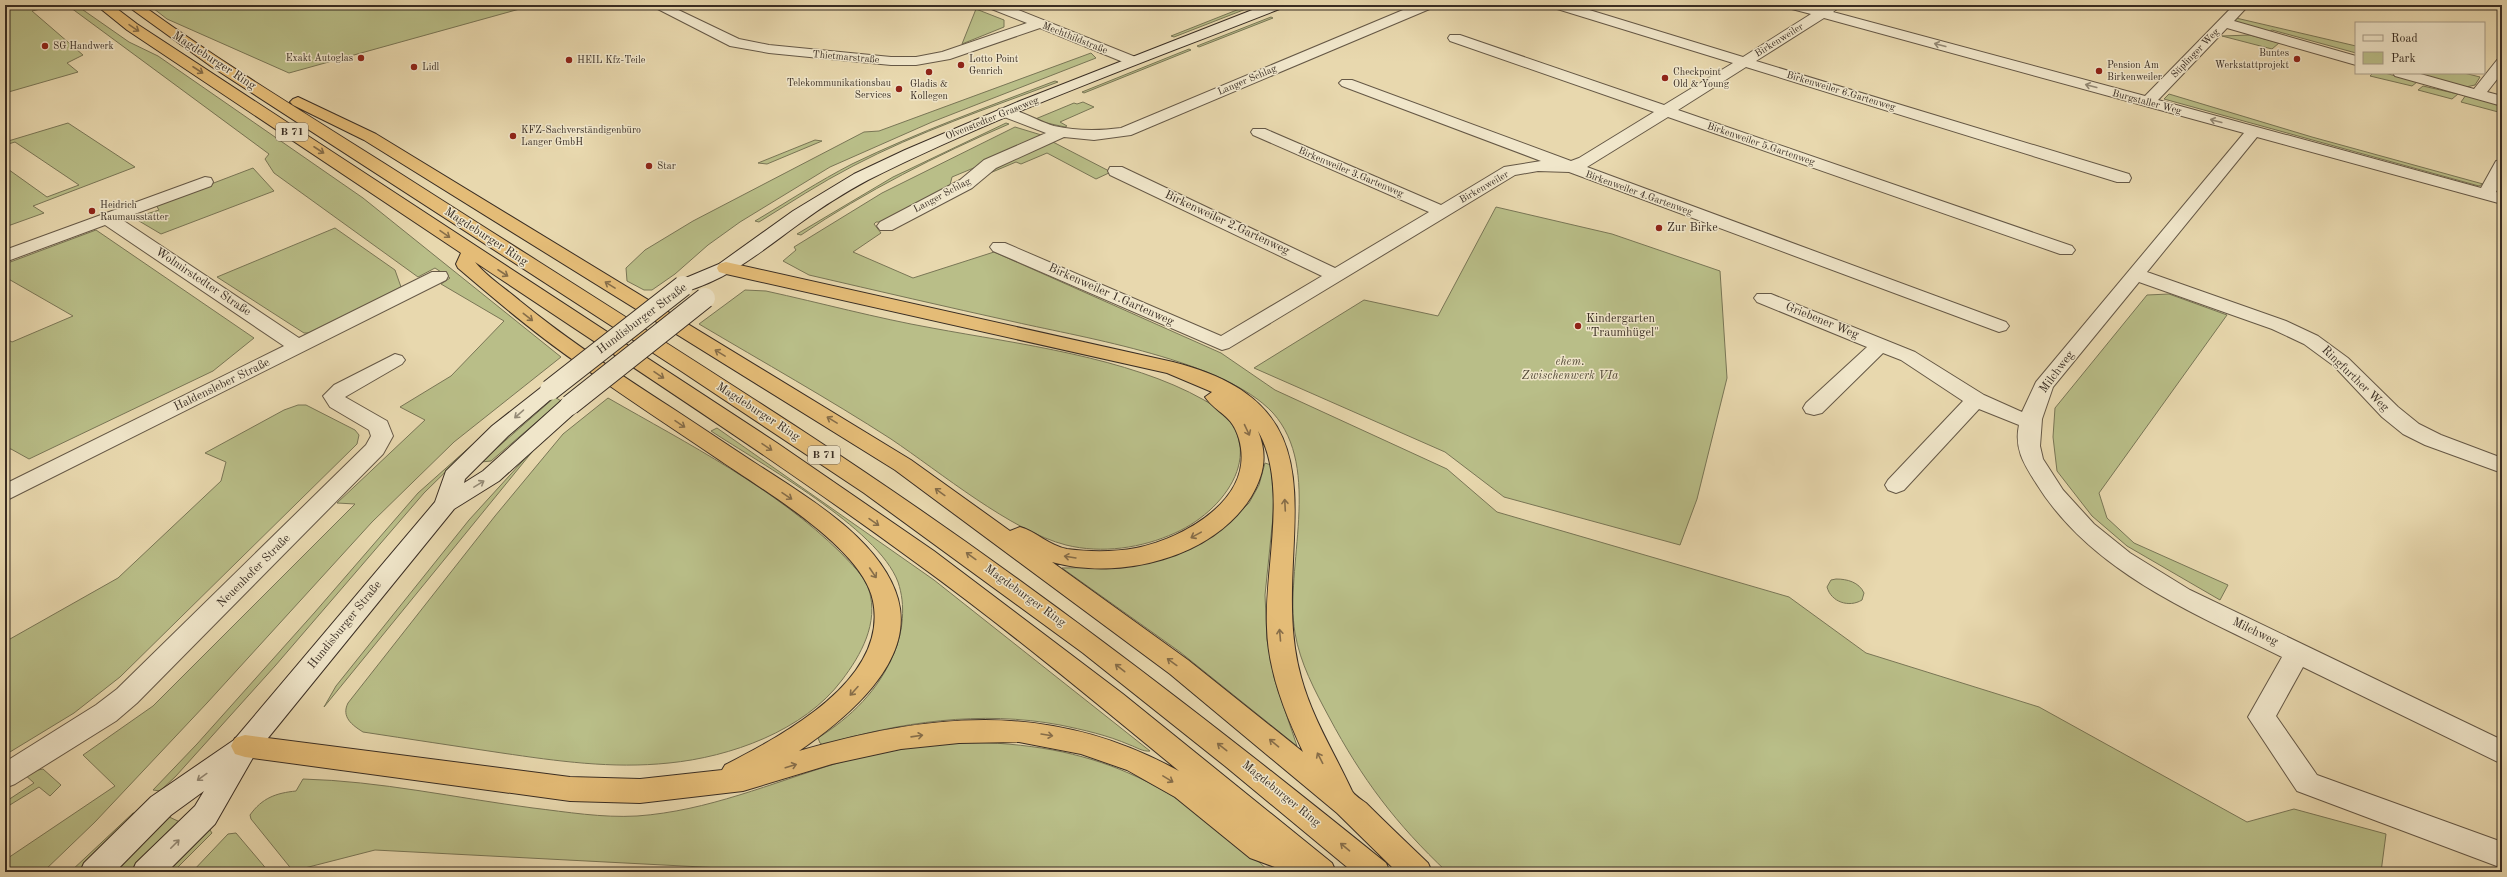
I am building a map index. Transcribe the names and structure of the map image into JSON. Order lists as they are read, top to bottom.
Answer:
{
  "streets": {
    "highway": ["Magdeburger Ring", "B 71"],
    "street": [
      "Mechthildstraße",
      "Birkenweiler",
      "Süplinger Weg",
      "Thietmarstraße",
      "Langer Schlag",
      "Birkenweiler 6.Gartenweg",
      "Burgstaller Weg",
      "Olvenstedter Graseweg",
      "Birkenweiler 5.Gartenweg",
      "Birkenweiler 3.Gartenweg",
      "Birkenweiler 4.Gartenweg",
      "Birkenweiler 2.Gartenweg",
      "Wolmirstedter Straße",
      "Birkenweiler 1.Gartenweg",
      "Hundisburger Straße",
      "Griebener Weg",
      "Milchweg",
      "Ringfurther Weg",
      "Haldensleber Straße",
      "Neuenhofer Straße"
    ]
  },
  "crossings": [
    ["Mechthildstraße", "Thietmarstraße"],
    ["Mechthildstraße", "Olvenstedter Graseweg"],
    ["Birkenweiler", "Birkenweiler 6.Gartenweg"],
    ["Birkenweiler", "Burgstaller Weg"],
    ["Birkenweiler", "Birkenweiler 5.Gartenweg"],
    ["Birkenweiler", "Birkenweiler 3.Gartenweg"],
    ["Birkenweiler", "Birkenweiler 4.Gartenweg"],
    ["Birkenweiler", "Birkenweiler 2.Gartenweg"],
    ["Birkenweiler", "Birkenweiler 1.Gartenweg"],
    ["Süplinger Weg", "Burgstaller Weg"],
    ["Langer Schlag", "Olvenstedter Graseweg"],
    ["Burgstaller Weg", "Milchweg"],
    ["Olvenstedter Graseweg", "Hundisburger Straße"],
    ["Wolmirstedter Straße", "Haldensleber Straße"],
    ["Griebener Weg", "Milchweg"],
    ["Milchweg", "Ringfurther Weg"]
  ],
  "one_way": ["Burgstaller Weg"],
  "parks": ["ehem. Zwischenwerk VIa"],
  "places": [
    "SG Handwerk",
    "Exakt Autoglas",
    "Buntes Werkstattprojekt",
    "HEIL Kfz-Teile",
    "Lotto Point Genrich",
    "Lidl",
    "Pension Am Birkenweiler",
    "Gladis & Kollegen",
    "Checkpoint Old & Young",
    "Telekommunikationsbau Services",
    "KFZ-Sachverständigenbüro Langer GmbH",
    "Star",
    "Heidrich Raumausstatter",
    "Zur Birke",
    "Kindergarten \"Traumhügel\""
  ],
  "legend": ["Road", "Park"]
}
